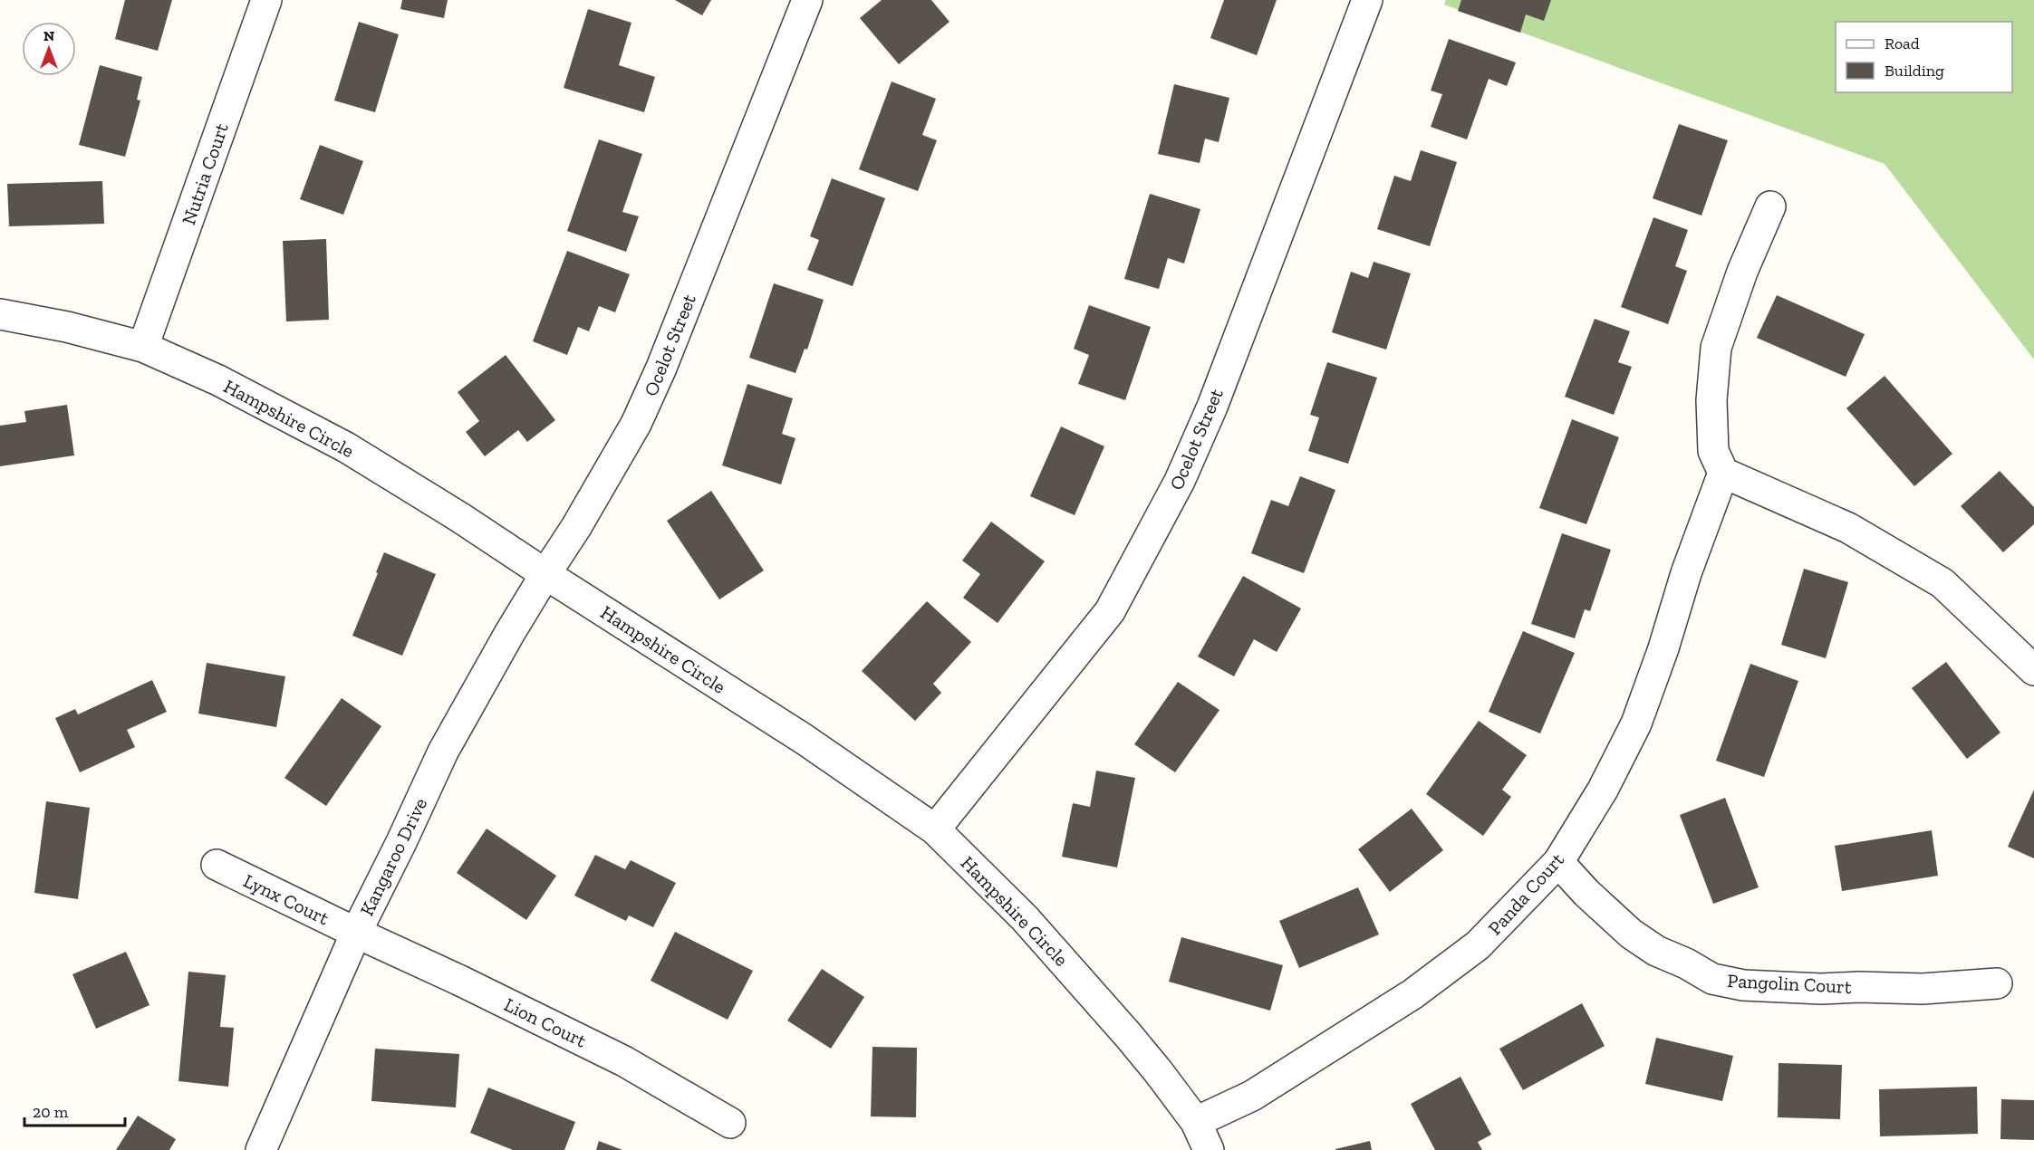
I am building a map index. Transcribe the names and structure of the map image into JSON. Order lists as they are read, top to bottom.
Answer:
{
  "streets": {
    "street": [
      "Nutria Court",
      "Ocelot Street",
      "Hampshire Circle",
      "Kangaroo Drive",
      "Panda Court",
      "Lynx Court",
      "Pangolin Court",
      "Lion Court"
    ]
  },
  "crossings": [
    ["Nutria Court", "Hampshire Circle"],
    ["Ocelot Street", "Hampshire Circle"],
    ["Ocelot Street", "Kangaroo Drive"],
    ["Hampshire Circle", "Kangaroo Drive"],
    ["Hampshire Circle", "Panda Court"],
    ["Kangaroo Drive", "Lynx Court"],
    ["Kangaroo Drive", "Lion Court"],
    ["Panda Court", "Pangolin Court"],
    ["Lynx Court", "Lion Court"]
  ],
  "legend": ["Road", "Building"],
  "scale_bar": "20 m",
  "north": "top"
}
